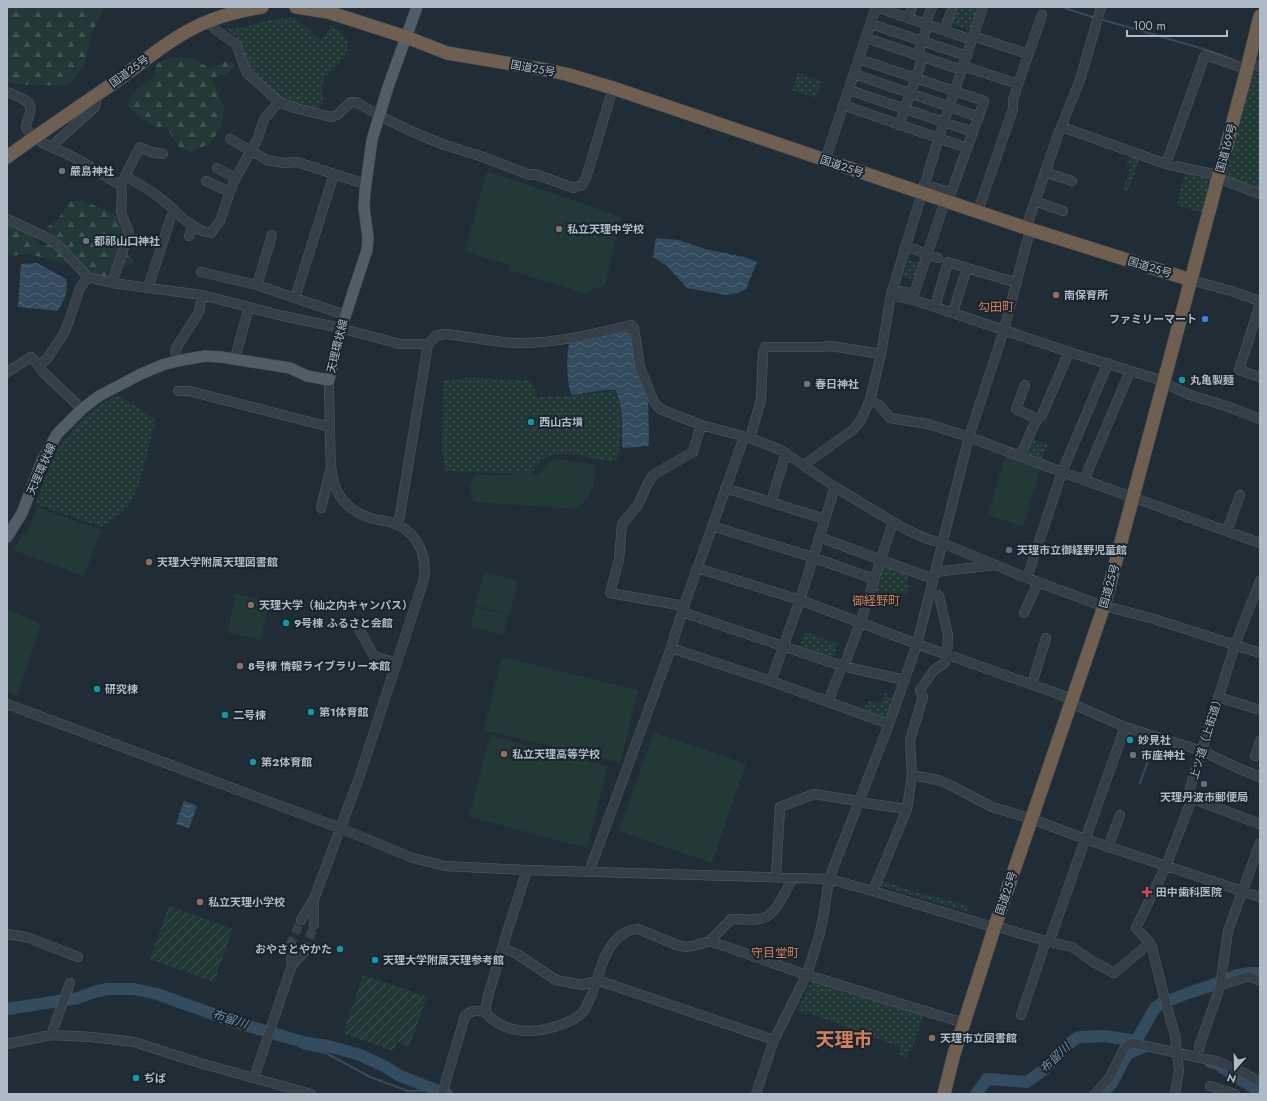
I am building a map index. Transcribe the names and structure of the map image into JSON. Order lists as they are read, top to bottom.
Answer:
{
  "streets": {
    "highway": ["国道25号", "国道169号"],
    "main road": ["天理環状線"],
    "street": ["上ツ道（上街道）"]
  },
  "crossings": [
    ["国道25号", "国道169号"],
    ["国道25号", "天理環状線"]
  ],
  "districts": [
    "勾田町",
    "御経野町",
    "守目堂町",
    "天理市"
  ],
  "water": ["布留川"],
  "places": {
    "other": [
      "嚴島神社",
      "私立天理中学校",
      "都祁山口神社",
      "南保育所",
      "ファミリーマート",
      "丸亀製麺",
      "春日神社",
      "西山古墳",
      "天理市立御経野児童館",
      "天理大学附属天理図書館",
      "天理大学（杣之内キャンパス）",
      "9号棟 ふるさと会館",
      "8号棟 情報ライブラリー本館",
      "研究棟",
      "第1体育館",
      "二号棟",
      "妙見社",
      "私立天理高等学校",
      "市座神社",
      "第2体育館",
      "天理丹波市郵便局",
      "私立天理小学校",
      "おやさとやかた",
      "天理大学附属天理参考館",
      "天理市立図書館",
      "ぢば"
    ],
    "health": ["田中歯科医院"]
  },
  "scale_bar": "100 m",
  "north": "bottom"
}
